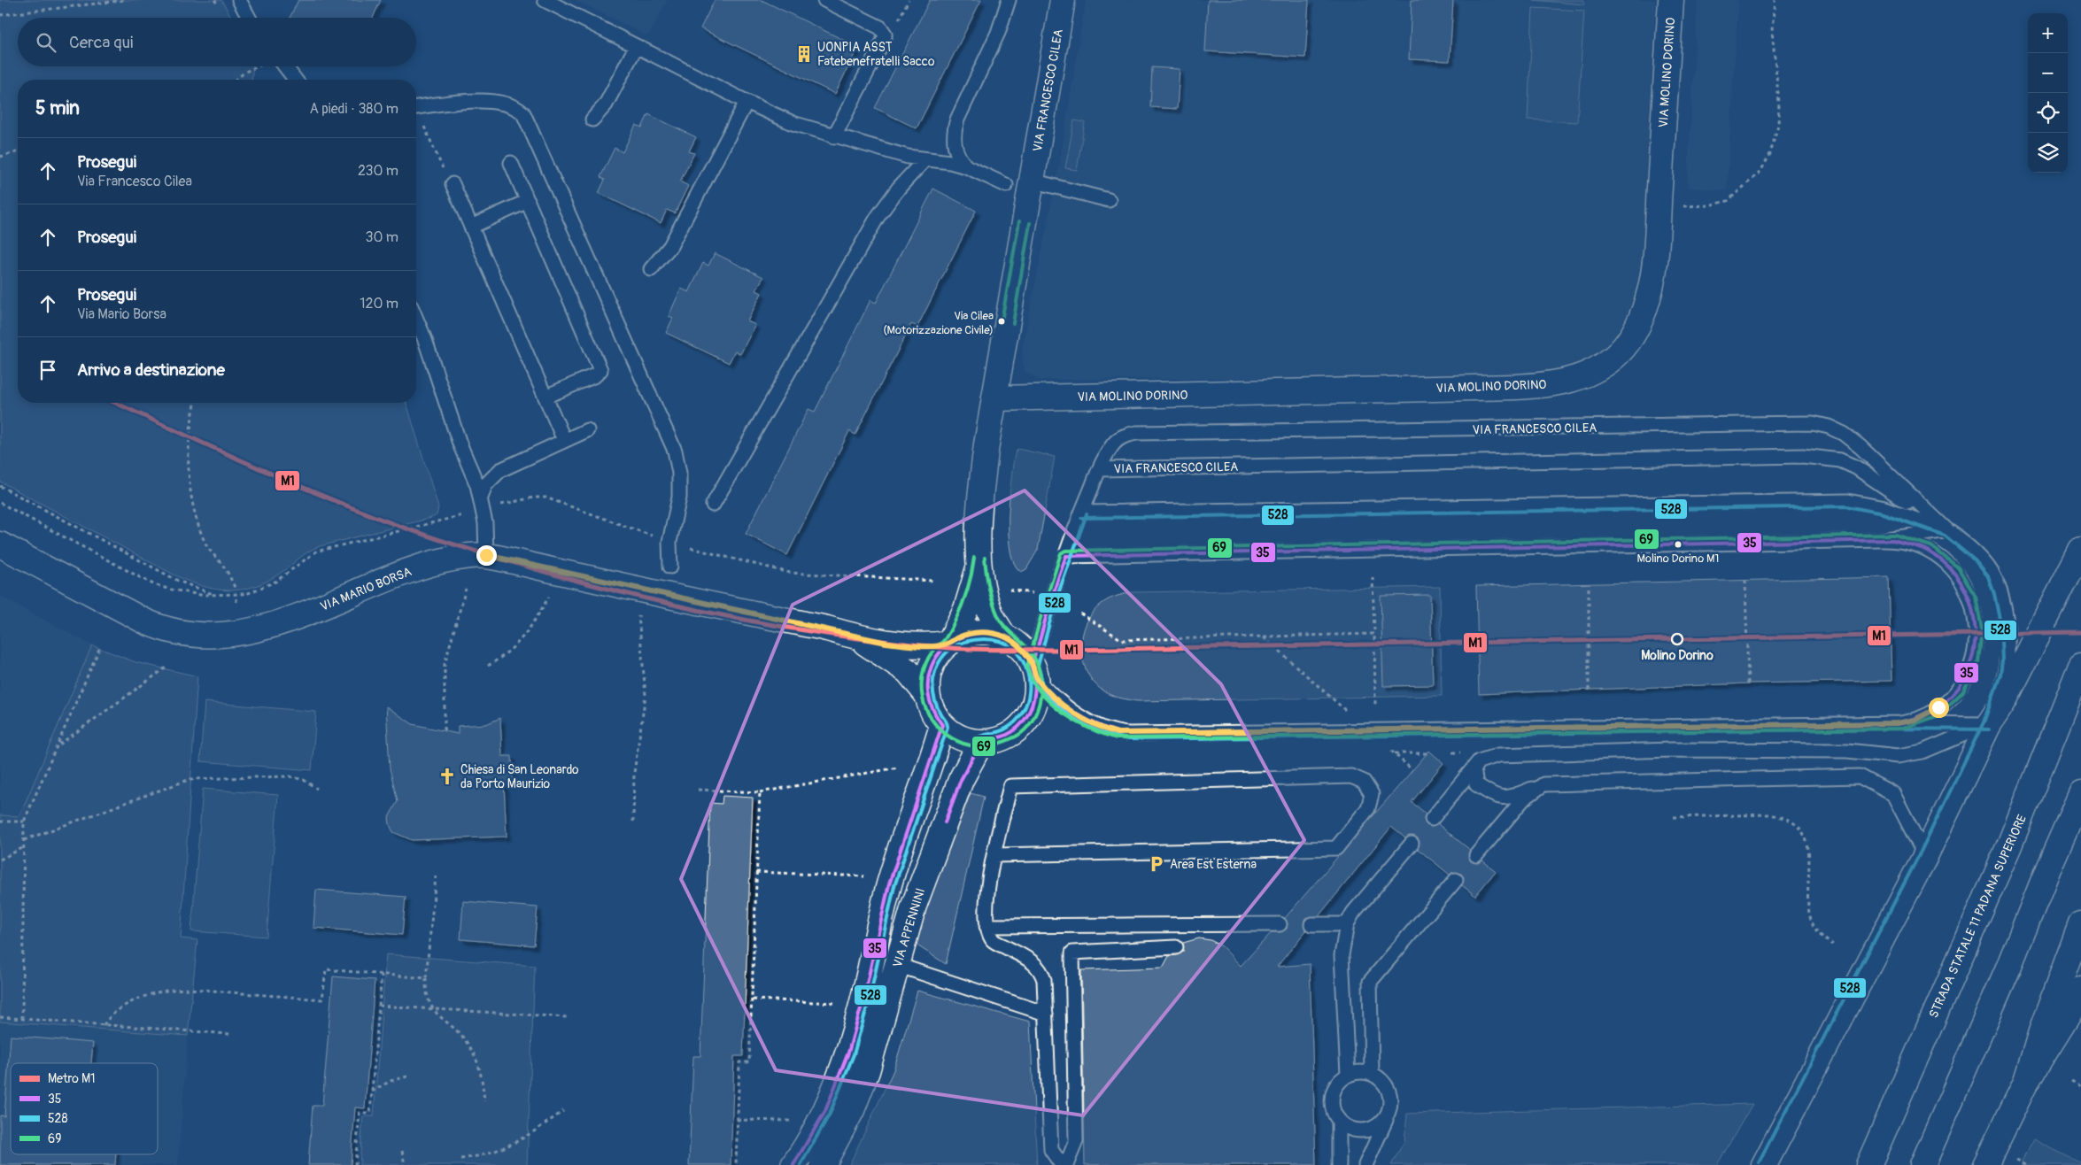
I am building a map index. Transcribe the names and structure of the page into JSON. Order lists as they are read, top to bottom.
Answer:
{
  "streets": {
    "main road": [
      "VIA MOLINO DORINO",
      "VIA FRANCESCO CILEA",
      "VIA MARIO BORSA",
      "STRADA STATALE 11 PADANA SUPERIORE",
      "VIA APPENNINI"
    ]
  },
  "crossings": [
    ["VIA MOLINO DORINO", "VIA FRANCESCO CILEA"],
    ["VIA FRANCESCO CILEA", "VIA MARIO BORSA"],
    ["VIA FRANCESCO CILEA", "VIA APPENNINI"],
    ["VIA MARIO BORSA", "VIA APPENNINI"]
  ],
  "places": {
    "building": ["UONPIA ASST Fatebenefratelli Sacco"],
    "other": ["Via Cilea (Motorizzazione Civile)", "Molino Dorino M1", "Molino Dorino"],
    "church": ["Chiesa di San Leonardo da Porto Maurizio"],
    "parking": ["Area Est Esterna"]
  },
  "lines": [
    "transit line 69",
    "metro line M1",
    "transit line 528",
    "transit line 35"
  ],
  "legend": [
    "Metro M1",
    "35",
    "528",
    "69"
  ],
  "page": {
    "map_buttons": ["+", "−"],
    "search": "Cerca qui",
    "heading": ["5 min", "A piedi · 380 m"],
    "list": [
      ["Prosegui", "Via Francesco Cilea", "230 m"],
      ["Prosegui", "30 m"],
      ["Prosegui", "Via Mario Borsa", "120 m"],
      "Arrivo a destinazione"
    ]
  }
}
